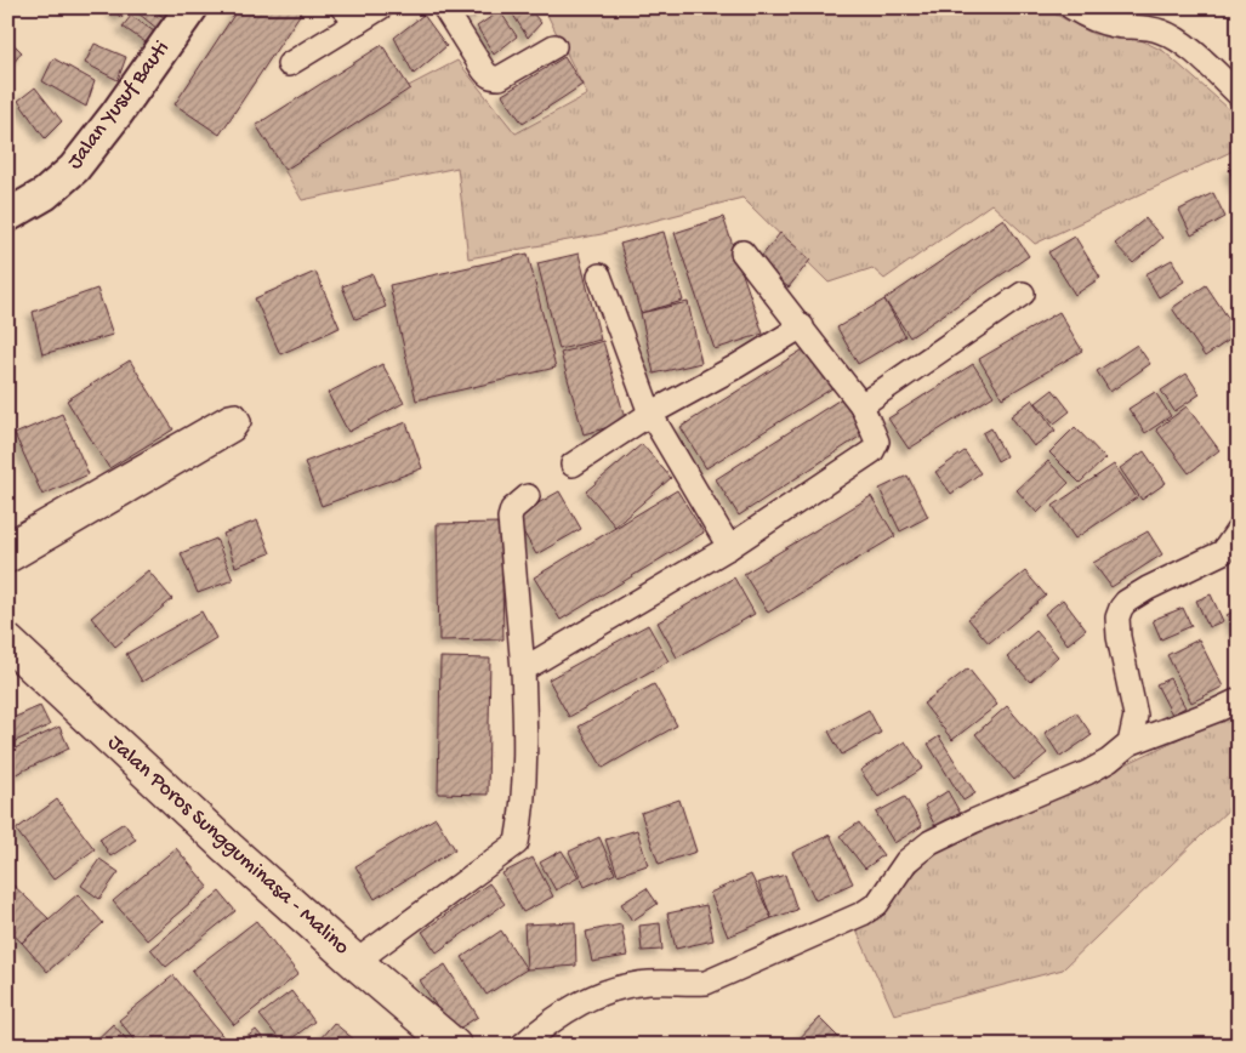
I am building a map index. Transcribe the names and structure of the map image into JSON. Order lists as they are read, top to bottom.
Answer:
{
  "streets": {
    "main road": ["Jalan Poros Sungguminasa - Malino"],
    "street": ["Jalan Yusuf Bauti"]
  }
}
